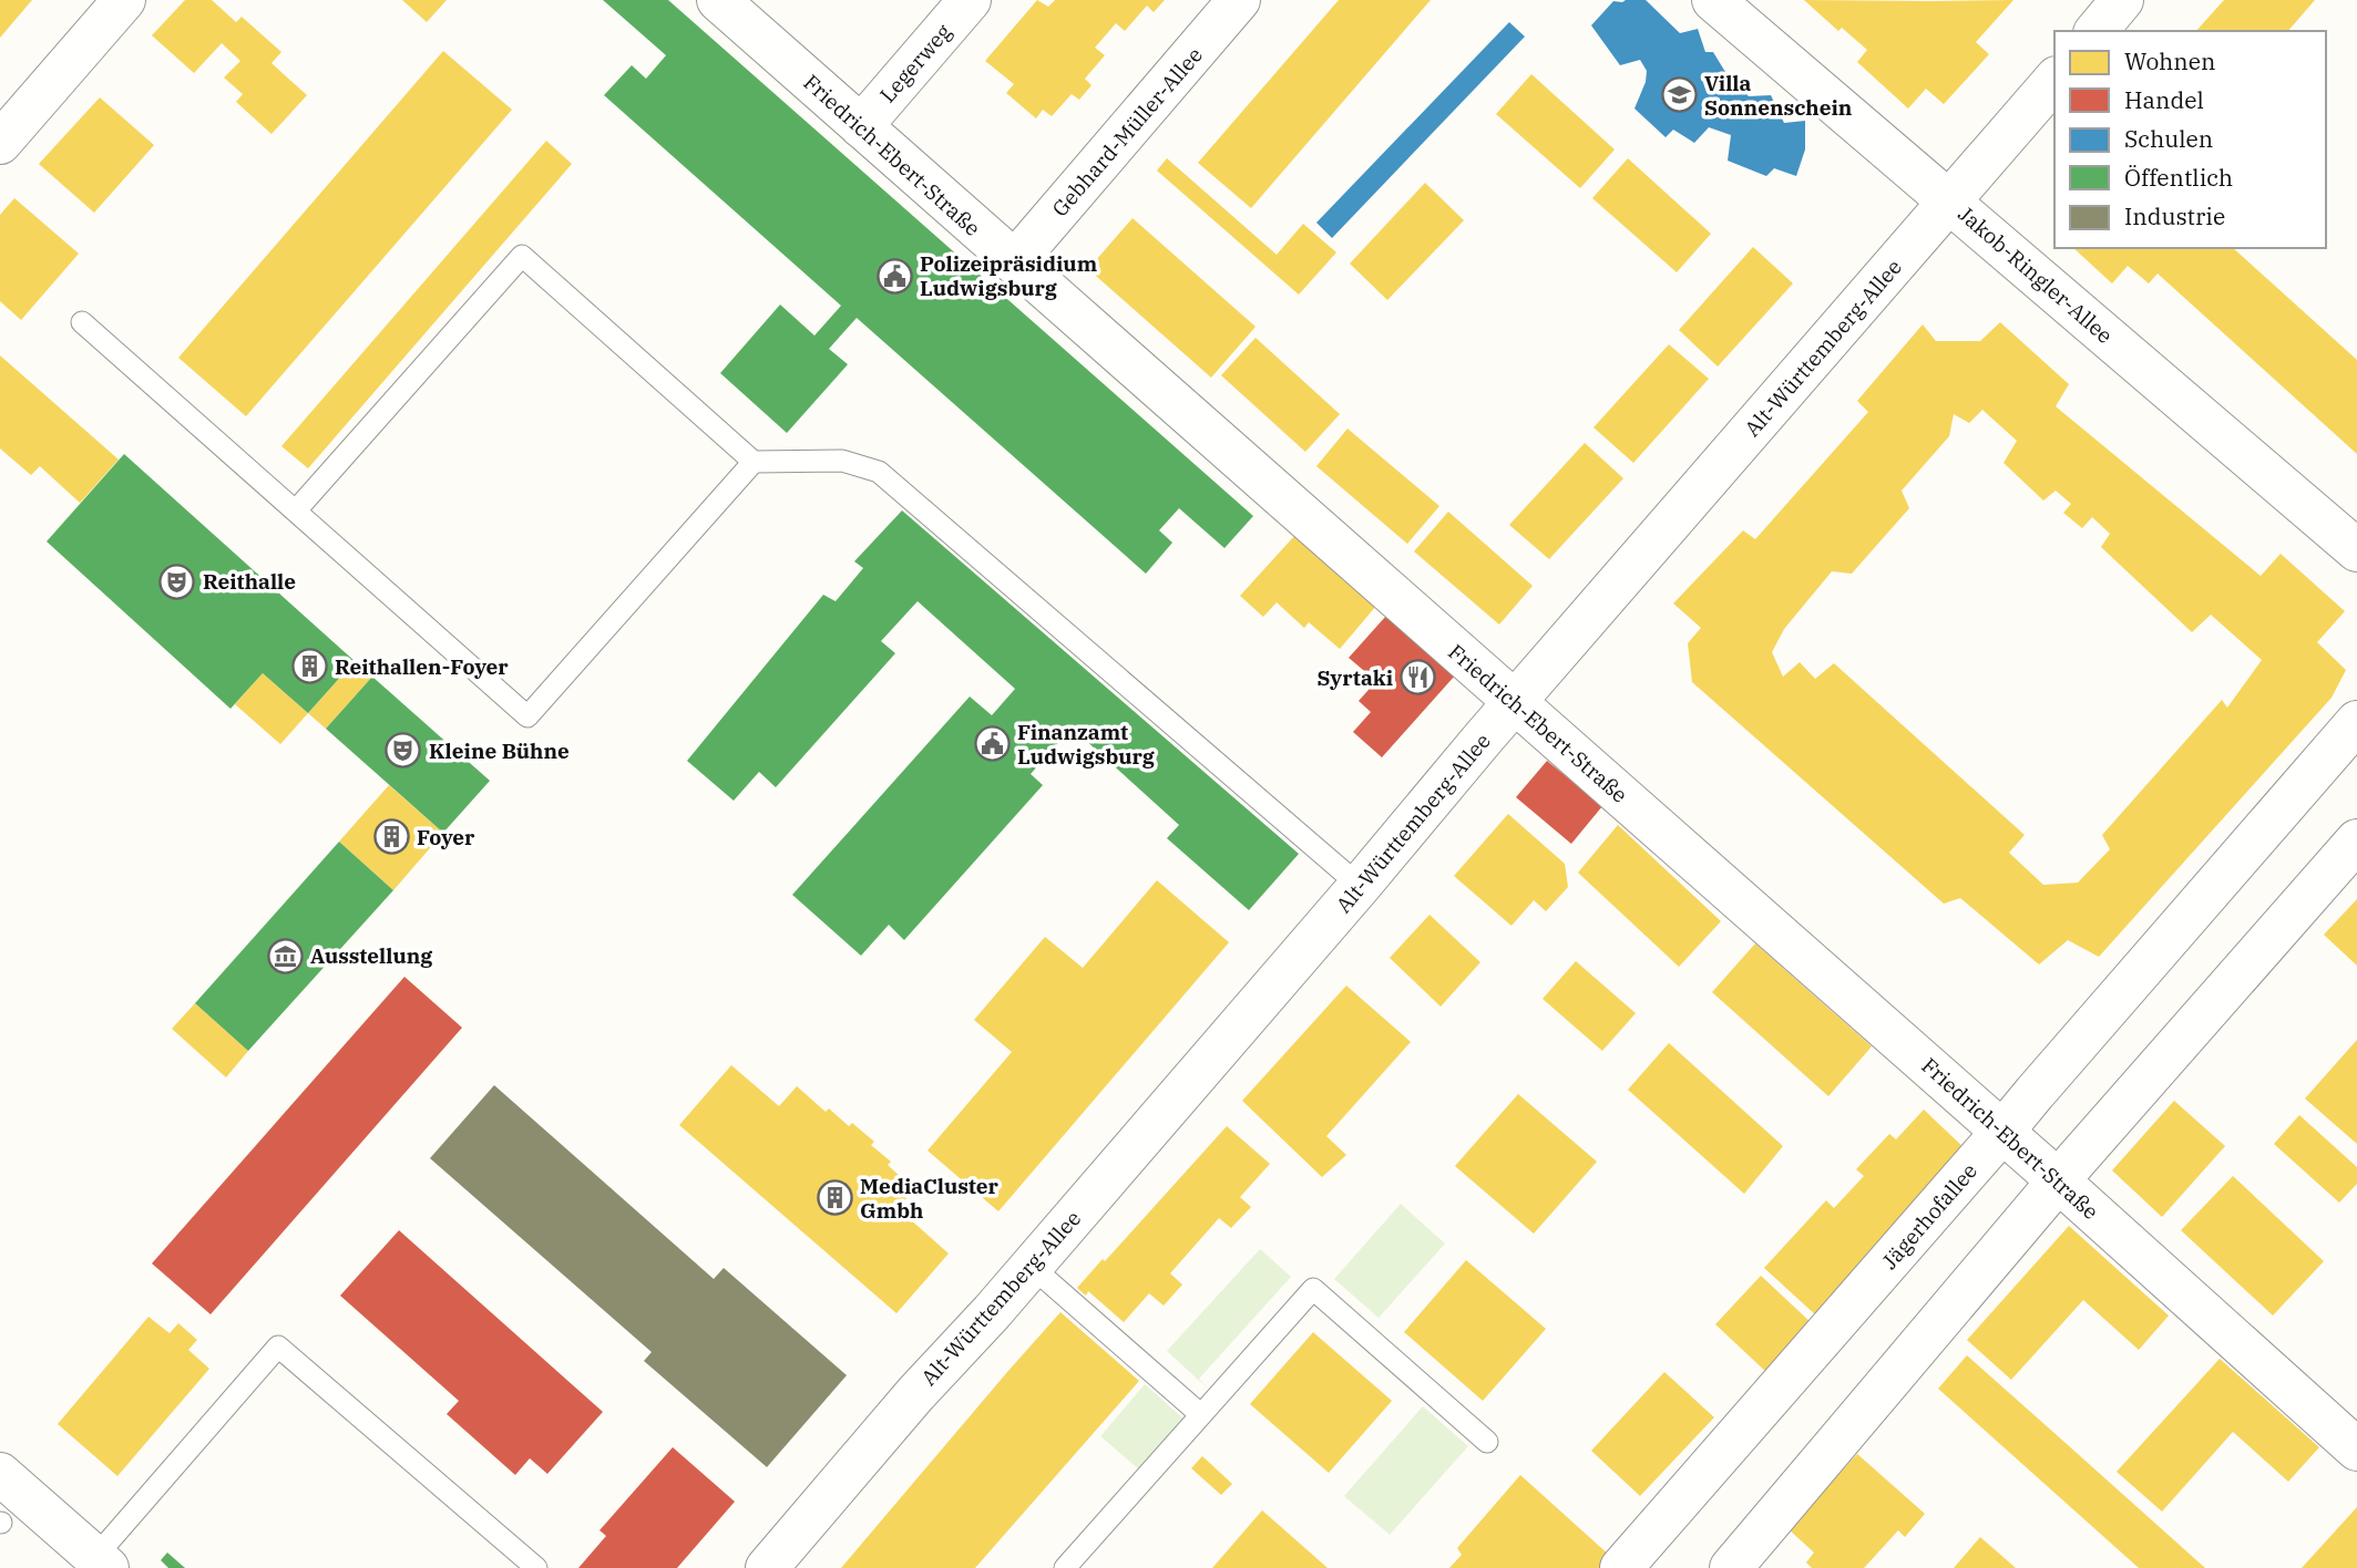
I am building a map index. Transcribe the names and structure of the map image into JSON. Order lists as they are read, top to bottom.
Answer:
{
  "streets": {
    "street": [
      "Legerweg",
      "Gebhard-Müller-Allee",
      "Friedrich-Ebert-Straße",
      "Jakob-Ringler-Allee",
      "Alt-Württemberg-Allee",
      "Jägerhofallee"
    ]
  },
  "crossings": [
    ["Legerweg", "Friedrich-Ebert-Straße"],
    ["Gebhard-Müller-Allee", "Friedrich-Ebert-Straße"],
    ["Friedrich-Ebert-Straße", "Alt-Württemberg-Allee"],
    ["Friedrich-Ebert-Straße", "Jägerhofallee"],
    ["Jakob-Ringler-Allee", "Alt-Württemberg-Allee"]
  ],
  "places": {
    "school or university": ["Villa Sonnenschein"],
    "public building": ["Polizeipräsidium Ludwigsburg", "Finanzamt Ludwigsburg"],
    "theatre": ["Reithalle", "Kleine Bühne"],
    "building": ["Reithallen-Foyer", "Foyer", "MediaCluster Gmbh"],
    "restaurant": ["Syrtaki"],
    "museum": ["Ausstellung"]
  },
  "legend": [
    "Wohnen",
    "Handel",
    "Schulen",
    "Öffentlich",
    "Industrie"
  ]
}
